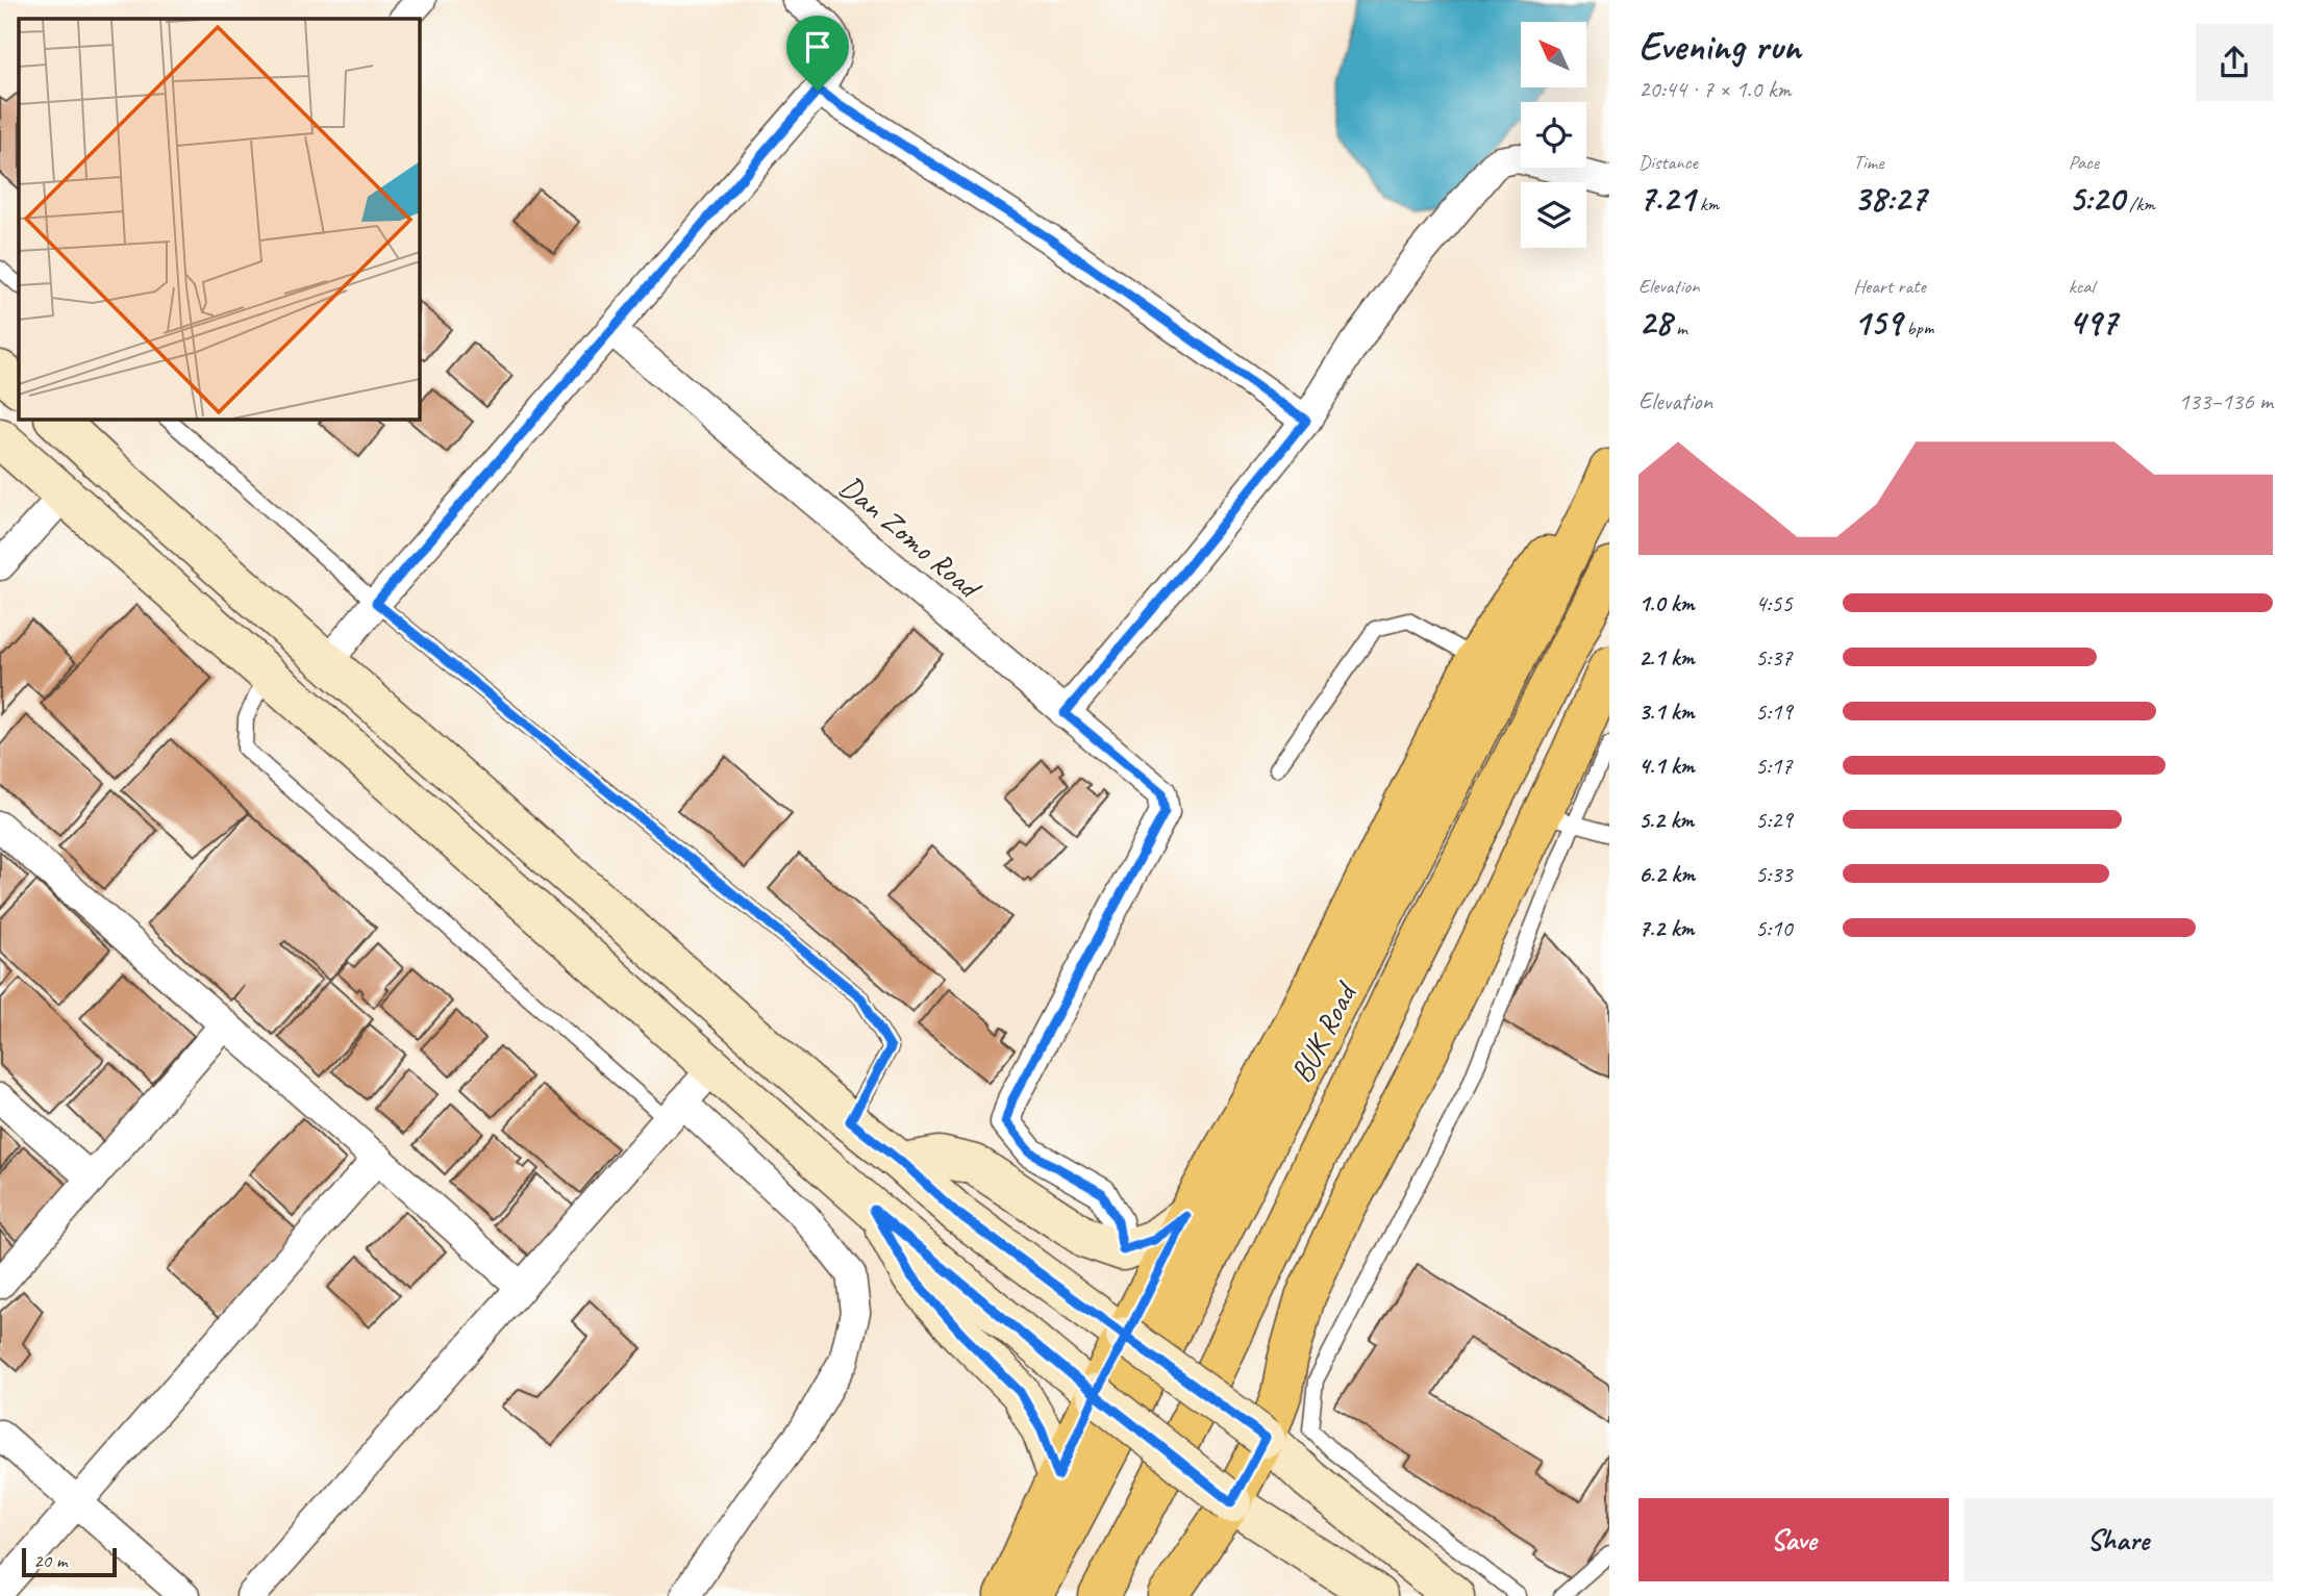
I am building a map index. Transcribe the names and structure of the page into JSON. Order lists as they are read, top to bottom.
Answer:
{
  "streets": {
    "main road": ["BUK Road"],
    "street": ["Dan Zomo Road"]
  },
  "scale_bar": "20 m",
  "north": "top left",
  "page": {
    "heading": ["Evening run", "20:44 · 7 × 1.0 km"],
    "stats": [
      ["Distance", "7.21 km"],
      ["Time", "38:27"],
      ["Pace", "5:20 /km"],
      ["Elevation", "28 m"],
      ["Heart rate", "159 bpm"],
      ["kcal", "497"]
    ],
    "chart": ["Elevation", "133–136 m"],
    "list": [
      {
        "name": "1.0 km",
        "note": "4:55"
      },
      {
        "name": "2.1 km",
        "note": "5:37"
      },
      {
        "name": "3.1 km",
        "note": "5:19"
      },
      {
        "name": "4.1 km",
        "note": "5:17"
      },
      {
        "name": "5.2 km",
        "note": "5:29"
      },
      {
        "name": "6.2 km",
        "note": "5:33"
      },
      {
        "name": "7.2 km",
        "note": "5:10"
      }
    ],
    "buttons": ["Save", "Share"],
    "scale": "20 m"
  }
}
